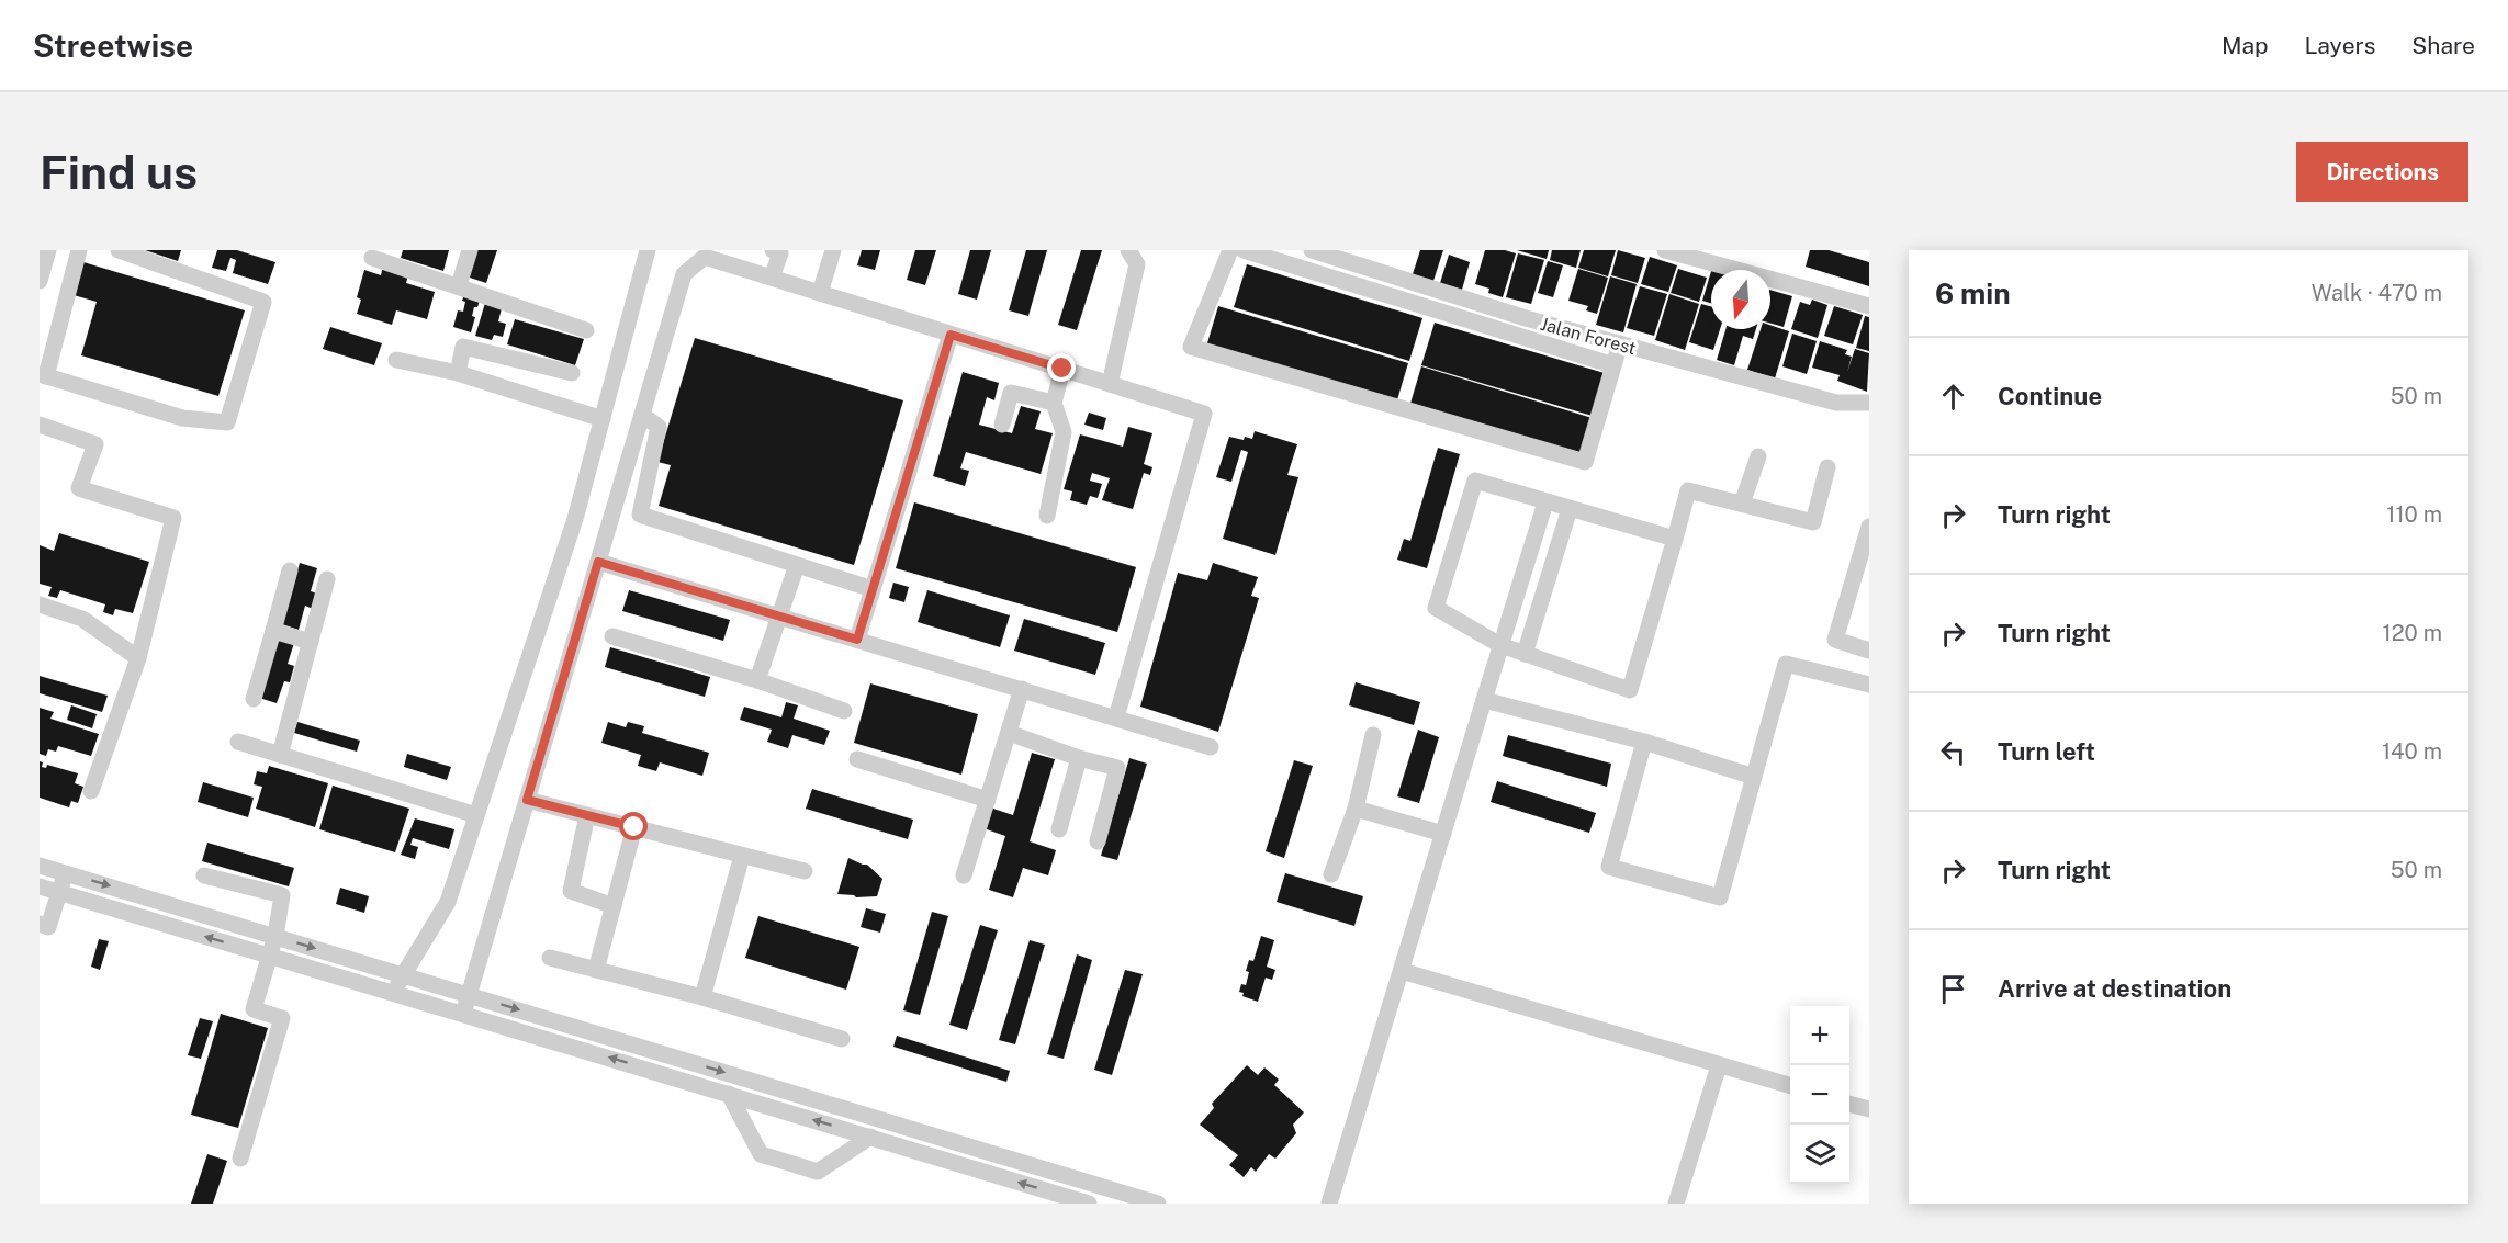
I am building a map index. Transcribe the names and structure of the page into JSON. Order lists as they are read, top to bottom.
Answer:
{
  "streets": {
    "street": ["Jalan Forest"]
  },
  "north": "bottom",
  "page": {
    "header": "Streetwise",
    "nav": ["Map", "Layers", "Share"],
    "buttons": "Directions",
    "title": "Find us",
    "heading": ["6 min", "Walk · 470 m"],
    "list": [
      ["Continue", "50 m"],
      ["Turn right", "110 m"],
      ["Turn right", "120 m"],
      ["Turn left", "140 m"],
      ["Turn right", "50 m"],
      "Arrive at destination"
    ],
    "map_buttons": ["+", "−"]
  }
}
